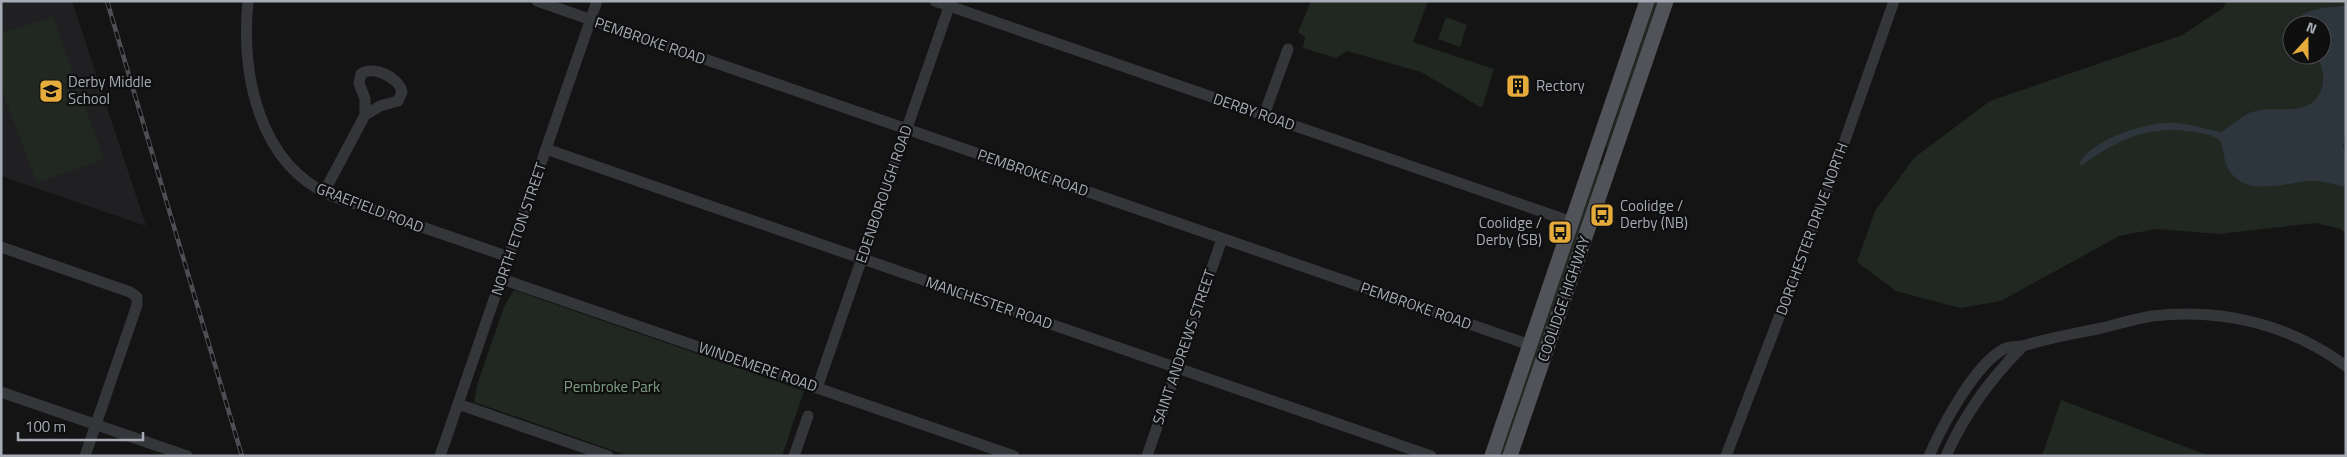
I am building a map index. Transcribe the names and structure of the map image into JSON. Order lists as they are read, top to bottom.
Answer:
{
  "streets": {
    "main road": ["COOLIDGE HIGHWAY"],
    "street": [
      "PEMBROKE ROAD",
      "DERBY ROAD",
      "EDENBOROUGH ROAD",
      "GRAEFIELD ROAD",
      "NORTH ETON STREET",
      "DORCHESTER DRIVE NORTH",
      "MANCHESTER ROAD",
      "SAINT ANDREWS STREET",
      "WINDEMERE ROAD"
    ]
  },
  "crossings": [
    ["PEMBROKE ROAD", "EDENBOROUGH ROAD"],
    ["PEMBROKE ROAD", "NORTH ETON STREET"],
    ["PEMBROKE ROAD", "COOLIDGE HIGHWAY"],
    ["PEMBROKE ROAD", "SAINT ANDREWS STREET"],
    ["DERBY ROAD", "EDENBOROUGH ROAD"],
    ["DERBY ROAD", "COOLIDGE HIGHWAY"],
    ["EDENBOROUGH ROAD", "MANCHESTER ROAD"],
    ["EDENBOROUGH ROAD", "WINDEMERE ROAD"],
    ["GRAEFIELD ROAD", "NORTH ETON STREET"],
    ["NORTH ETON STREET", "MANCHESTER ROAD"],
    ["NORTH ETON STREET", "WINDEMERE ROAD"],
    ["MANCHESTER ROAD", "SAINT ANDREWS STREET"]
  ],
  "parks": ["Pembroke Park"],
  "places": {
    "building": ["Rectory"],
    "school or university": ["Derby Middle School"],
    "bus stop": ["Coolidge / Derby (NB)", "Coolidge / Derby (SB)"]
  },
  "scale_bar": "100 m",
  "north": "top"
}
